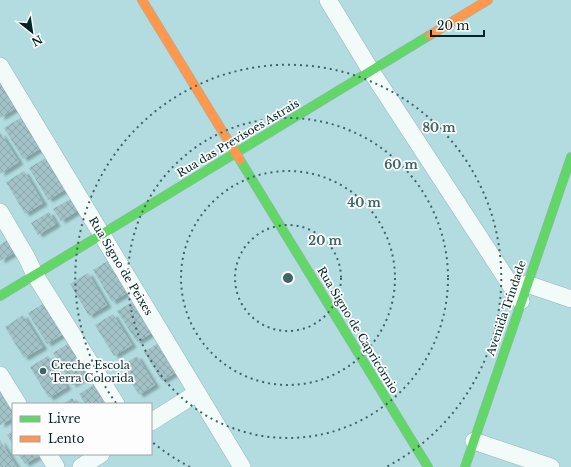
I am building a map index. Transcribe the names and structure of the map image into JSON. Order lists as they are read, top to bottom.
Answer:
{
  "streets": {
    "street": [
      "Rua das Previsoes Astrais",
      "Rua Signo de Peixes",
      "Avenida Trindade",
      "Rua Signo de Capricórnio"
    ]
  },
  "crossings": [
    ["Rua das Previsoes Astrais", "Rua Signo de Peixes"],
    ["Rua das Previsoes Astrais", "Rua Signo de Capricórnio"]
  ],
  "places": ["Creche Escola Terra Colorida"],
  "legend": ["Livre", "Lento"],
  "scale_bar": "20 m",
  "north": "bottom right",
  "rings": [
    "80 m",
    "60 m",
    "40 m",
    "20 m"
  ]
}
